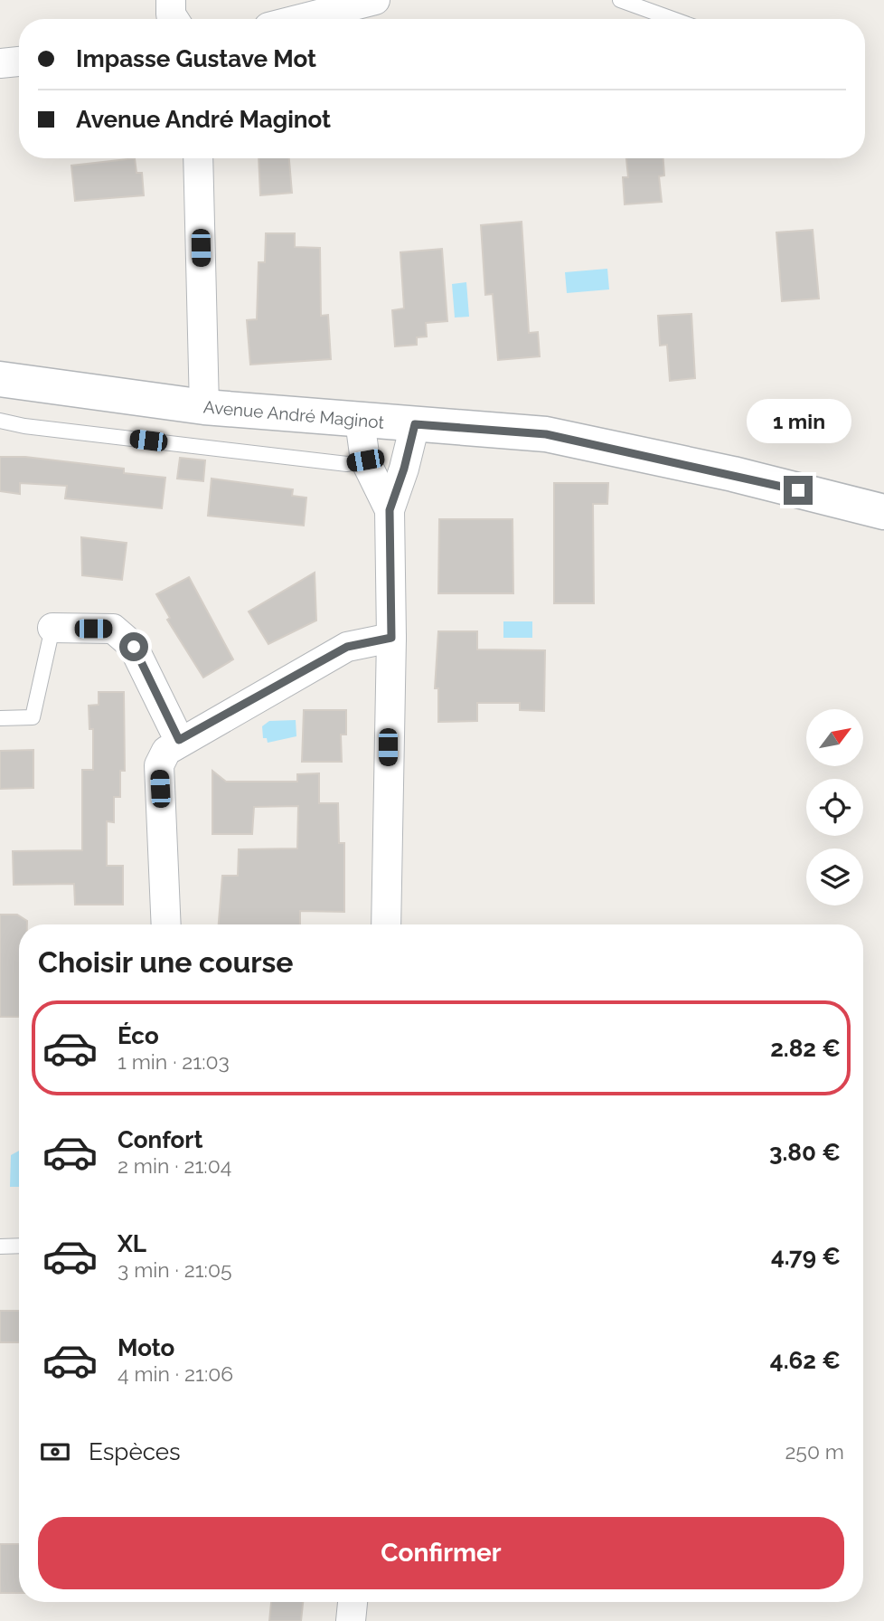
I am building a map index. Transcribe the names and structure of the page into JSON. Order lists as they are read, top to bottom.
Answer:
{
  "streets": {
    "street": ["Avenue André Maginot"]
  },
  "north": "top right",
  "page": {
    "banner": ["Impasse Gustave Mot", "Avenue André Maginot"],
    "bubble": "1 min",
    "heading": "Choisir une course",
    "list": [
      {
        "name": "Éco",
        "note": "1 min · 21:03",
        "value": "2.82 €"
      },
      {
        "name": "Confort",
        "note": "2 min · 21:04",
        "value": "3.80 €"
      },
      {
        "name": "XL",
        "note": "3 min · 21:05",
        "value": "4.79 €"
      },
      {
        "name": "Moto",
        "note": "4 min · 21:06",
        "value": "4.62 €"
      }
    ],
    "pay": ["Espèces", "250 m"],
    "buttons": "Confirmer"
  }
}
